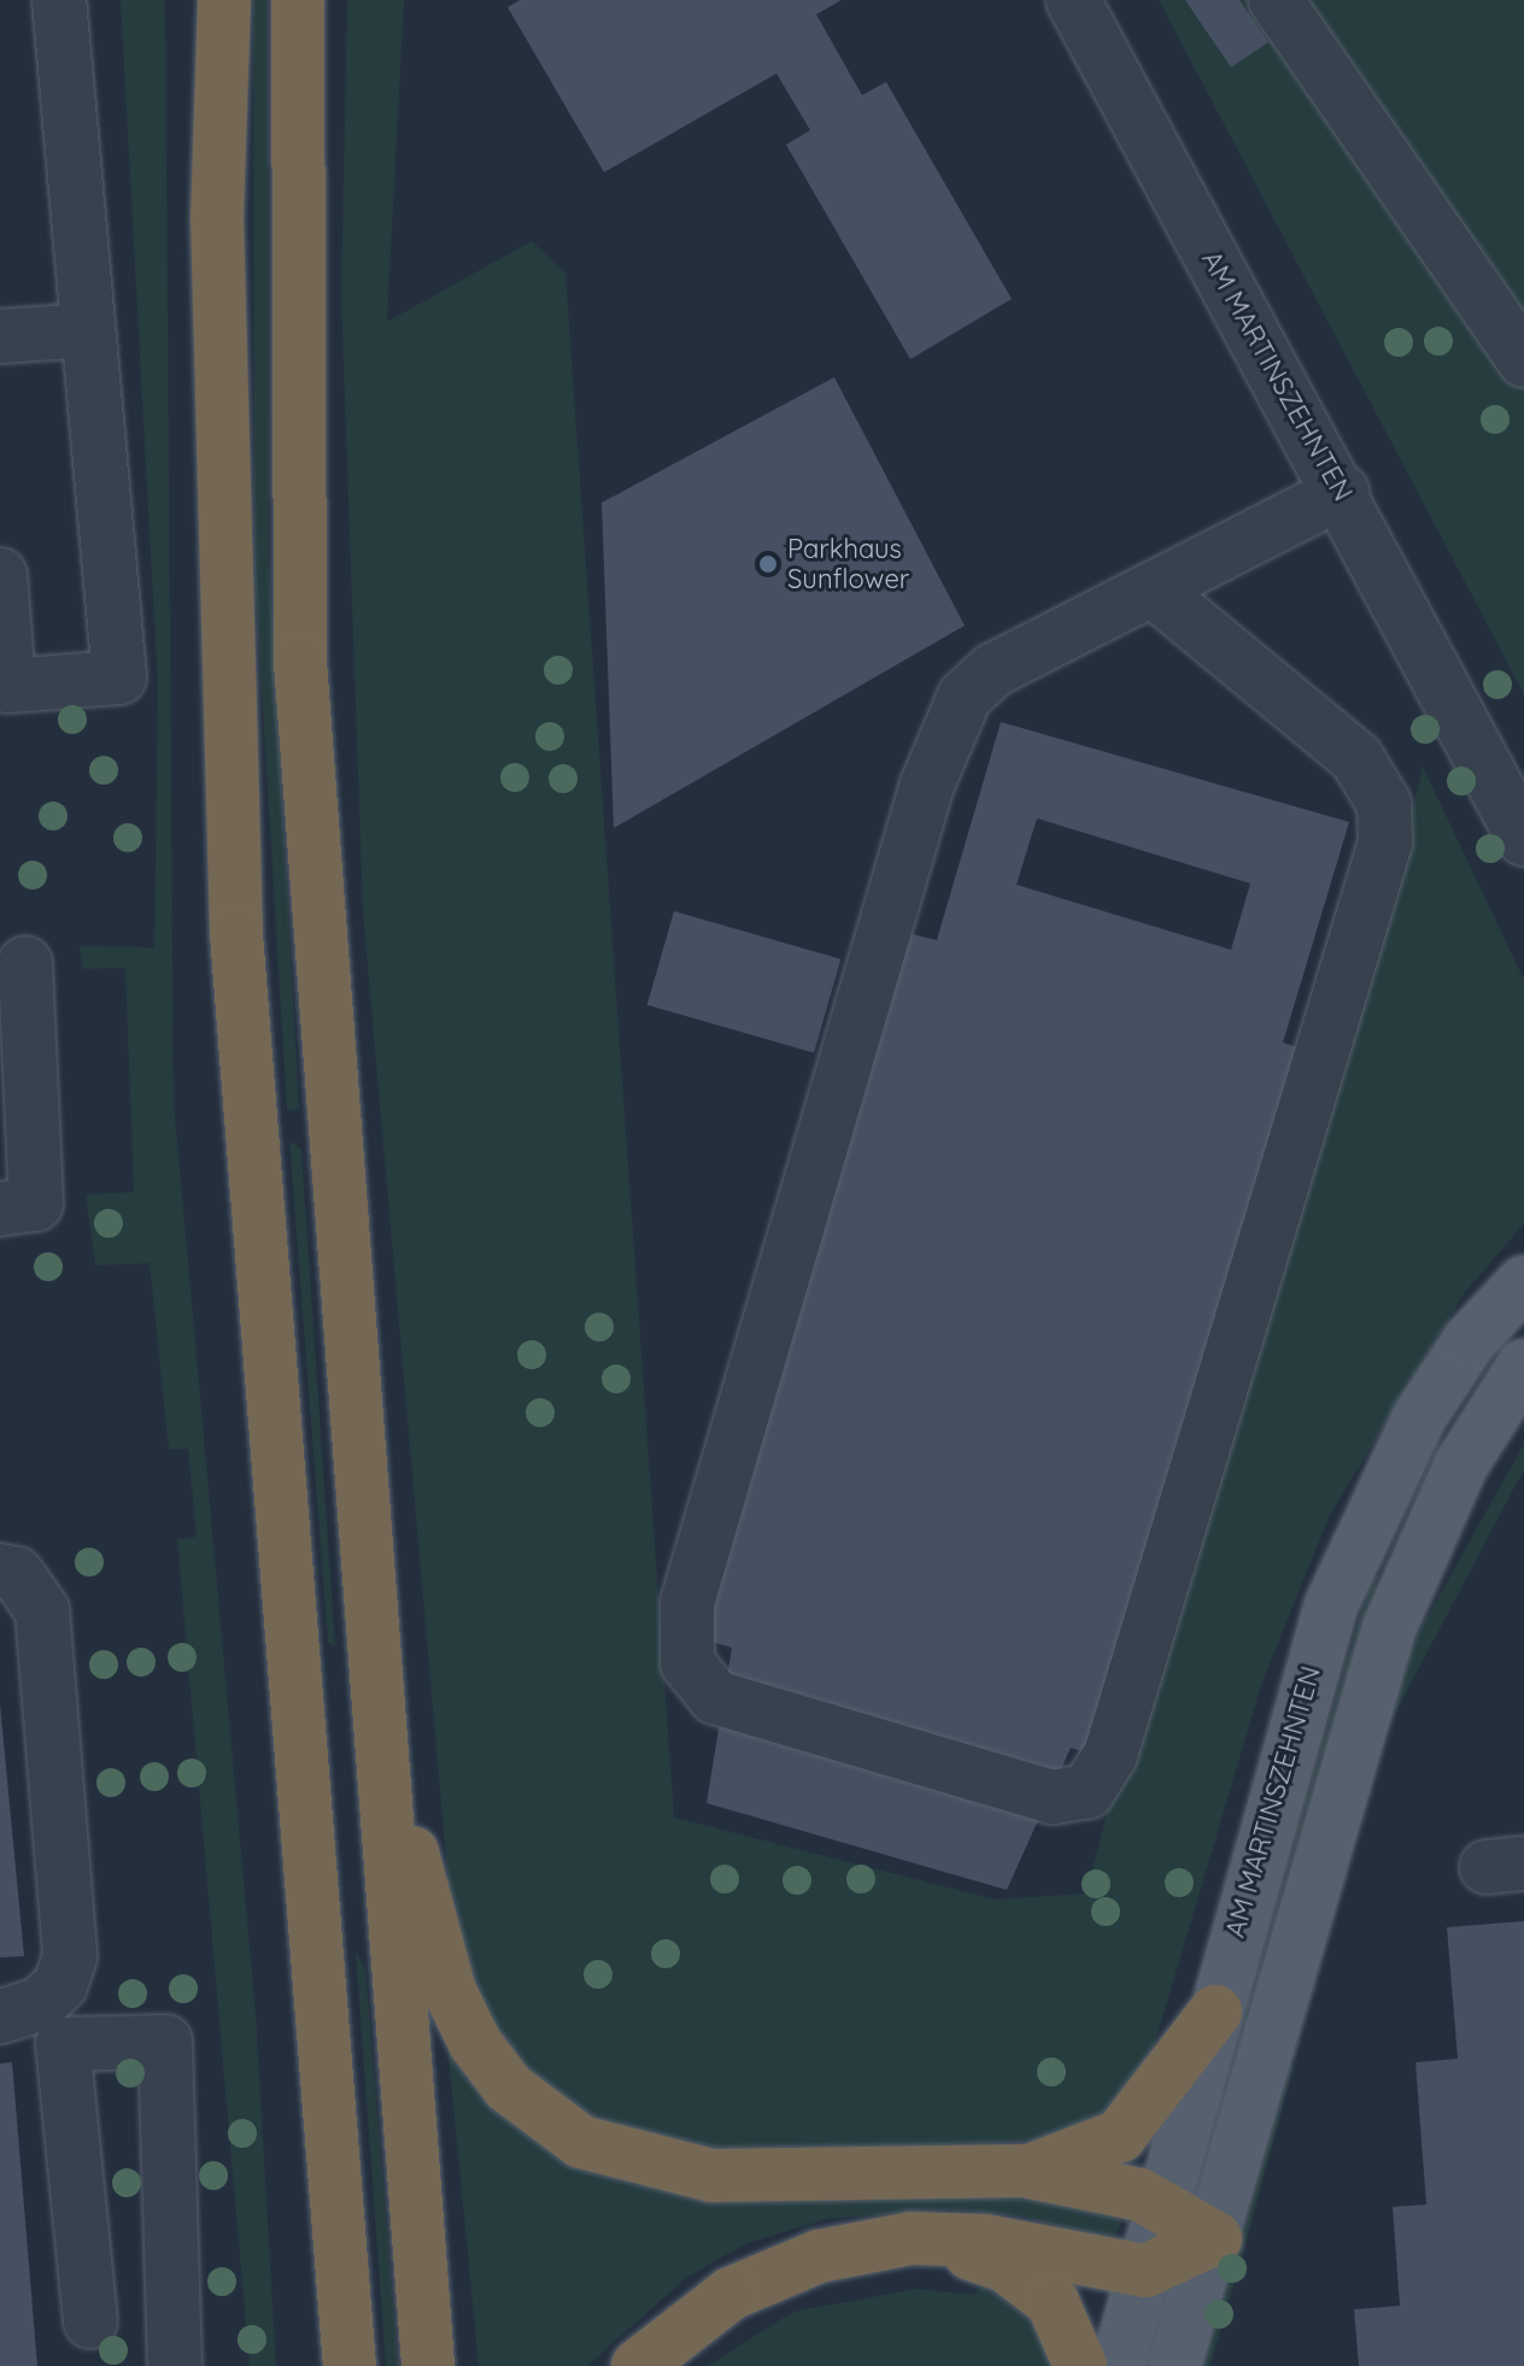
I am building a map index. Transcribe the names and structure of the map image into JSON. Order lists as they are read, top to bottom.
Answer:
{
  "streets": {
    "main road": ["AM MARTINSZEHNTEN"]
  },
  "places": ["Parkhaus Sunflower"]
}
